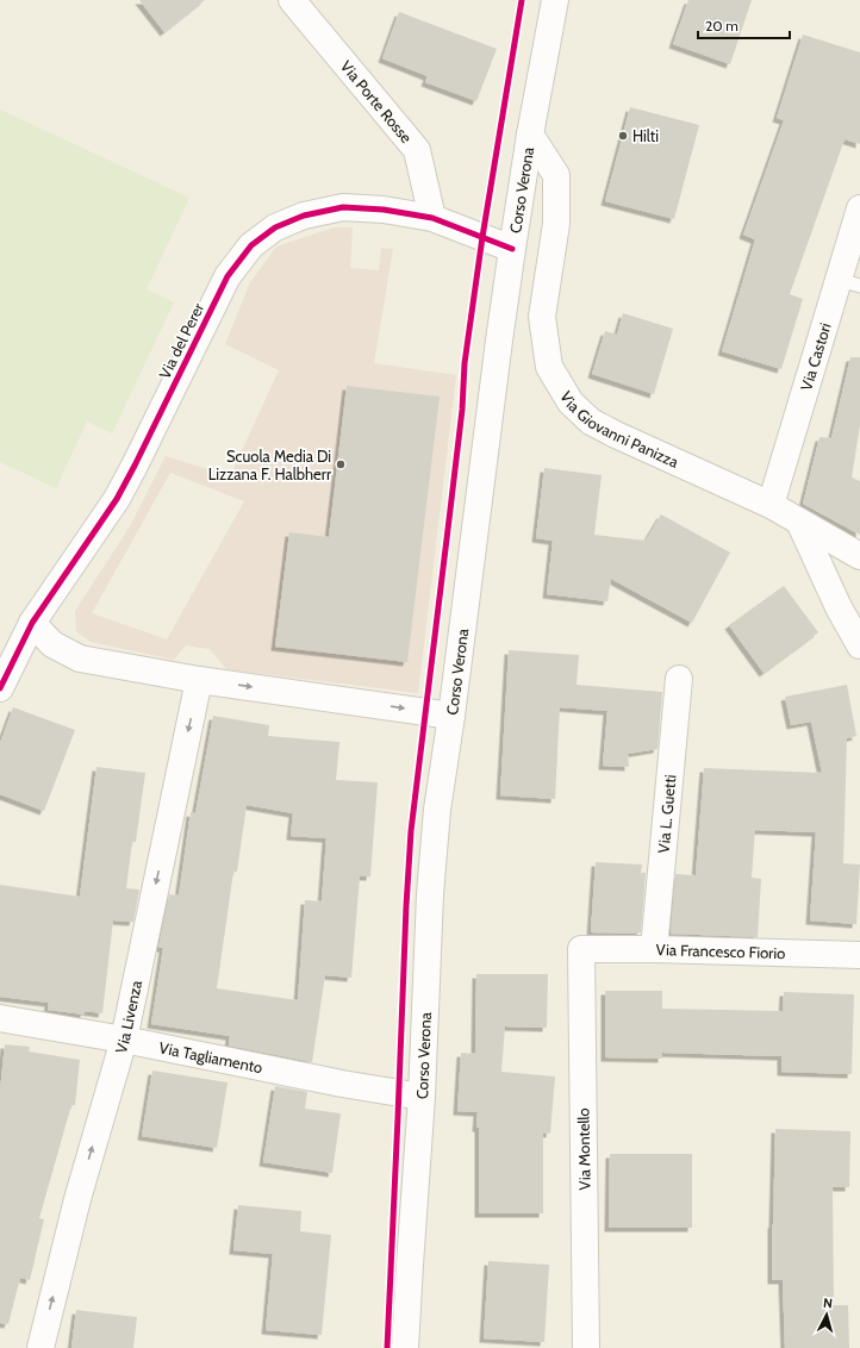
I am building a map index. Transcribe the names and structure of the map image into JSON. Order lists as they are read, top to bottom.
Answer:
{
  "streets": {
    "street": [
      "Via Porte Rosse",
      "Corso Verona",
      "Via del Perer",
      "Via Castori",
      "Via Giovanni Panizza",
      "Via L. Guetti",
      "Via Francesco Fiorio",
      "Via Livenza",
      "Via Tagliamento",
      "Via Montello"
    ]
  },
  "crossings": [
    ["Via Porte Rosse", "Via del Perer"],
    ["Corso Verona", "Via del Perer"],
    ["Corso Verona", "Via Giovanni Panizza"],
    ["Corso Verona", "Via Tagliamento"],
    ["Via Castori", "Via Giovanni Panizza"],
    ["Via L. Guetti", "Via Francesco Fiorio"],
    ["Via Francesco Fiorio", "Via Montello"],
    ["Via Livenza", "Via Tagliamento"]
  ],
  "places": ["Hilti", "Scuola Media Di Lizzana F. Halbherr"],
  "scale_bar": "20 m",
  "north": "top"
}
